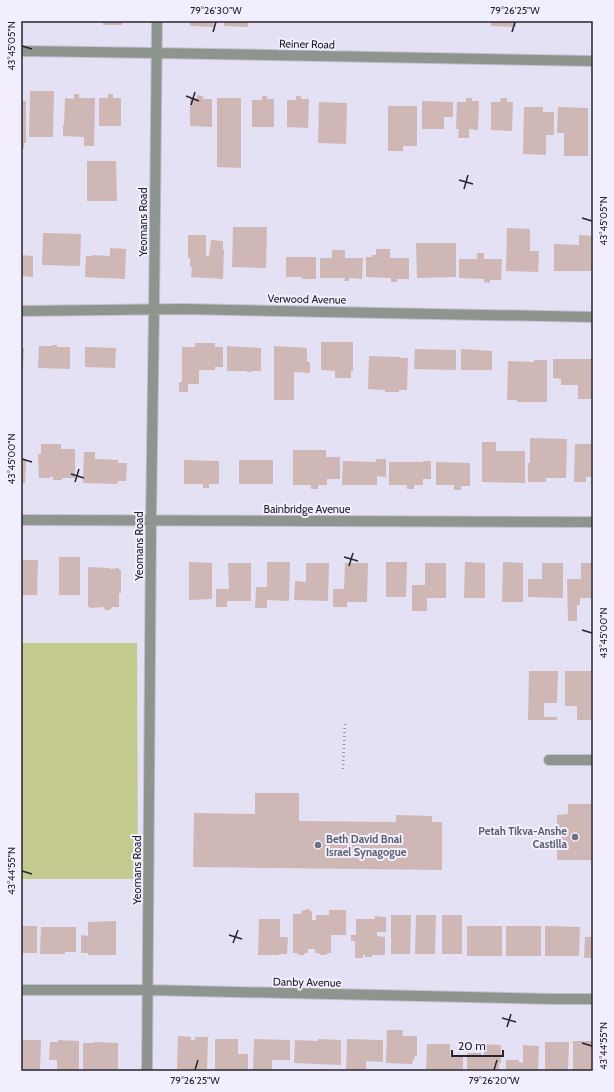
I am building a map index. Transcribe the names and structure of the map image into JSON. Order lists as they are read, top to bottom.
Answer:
{
  "streets": {
    "street": [
      "Reiner Road",
      "Yeomans Road",
      "Verwood Avenue",
      "Bainbridge Avenue",
      "Danby Avenue"
    ]
  },
  "crossings": [
    ["Reiner Road", "Yeomans Road"],
    ["Yeomans Road", "Verwood Avenue"],
    ["Yeomans Road", "Bainbridge Avenue"],
    ["Yeomans Road", "Danby Avenue"]
  ],
  "places": ["Petah Tikva-Anshe Castilla", "Beth David Bnai Israel Synagogue"],
  "scale_bar": "20 m",
  "coordinates": [
    "79°26'30\"W",
    "79°26'25\"W",
    "43°45'05\"N",
    "43°45'00\"N",
    "43°44'55\"N",
    "79°26'20\"W"
  ]
}
